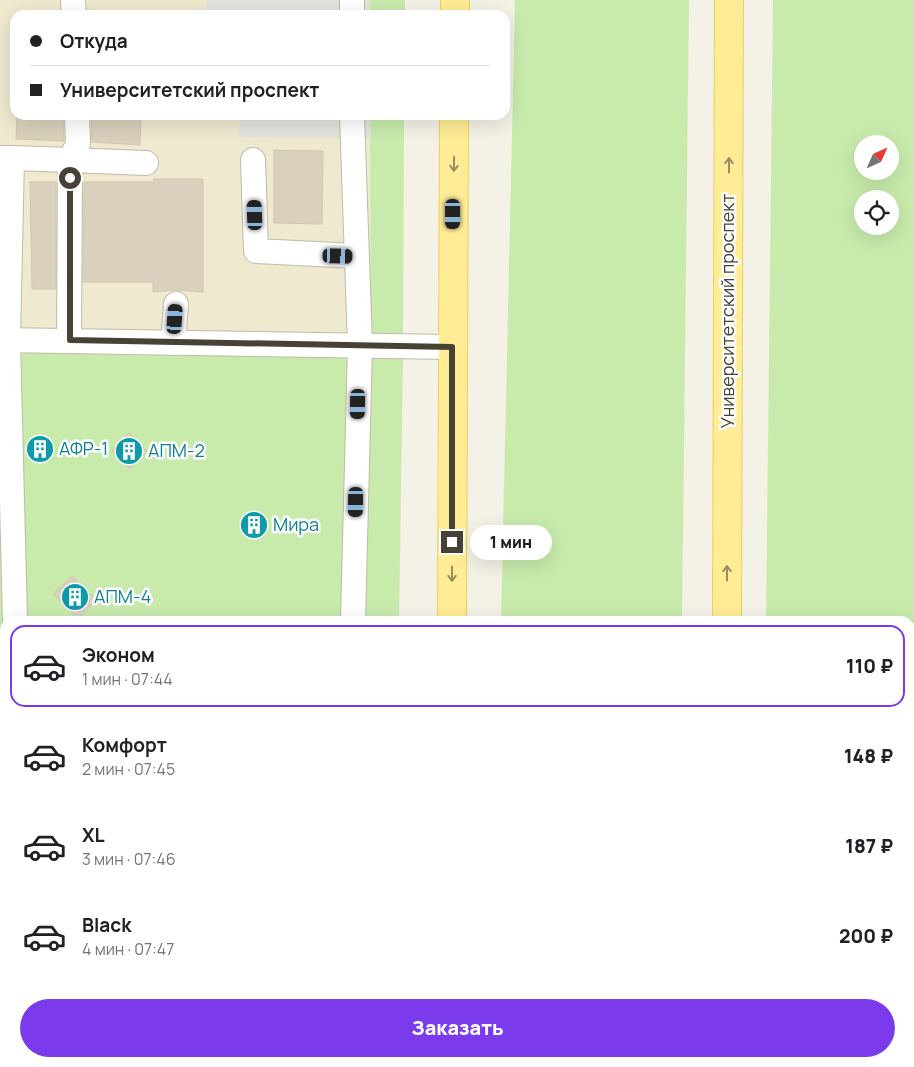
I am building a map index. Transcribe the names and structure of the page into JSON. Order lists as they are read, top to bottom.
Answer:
{
  "streets": {
    "main road": ["Университетский проспект"]
  },
  "one_way": ["Университетский проспект"],
  "places": {
    "building": [
      "АФР-1",
      "АПМ-2",
      "Мира",
      "АПМ-4"
    ]
  },
  "north": "top right",
  "page": {
    "banner": ["Откуда", "Университетский проспект"],
    "bubble": "1 мин",
    "list": [
      {
        "name": "Эконом",
        "note": "1 мин · 07:44",
        "value": "110 ₽"
      },
      {
        "name": "Комфорт",
        "note": "2 мин · 07:45",
        "value": "148 ₽"
      },
      {
        "name": "XL",
        "note": "3 мин · 07:46",
        "value": "187 ₽"
      },
      {
        "name": "Black",
        "note": "4 мин · 07:47",
        "value": "200 ₽"
      }
    ],
    "buttons": "Заказать"
  }
}
